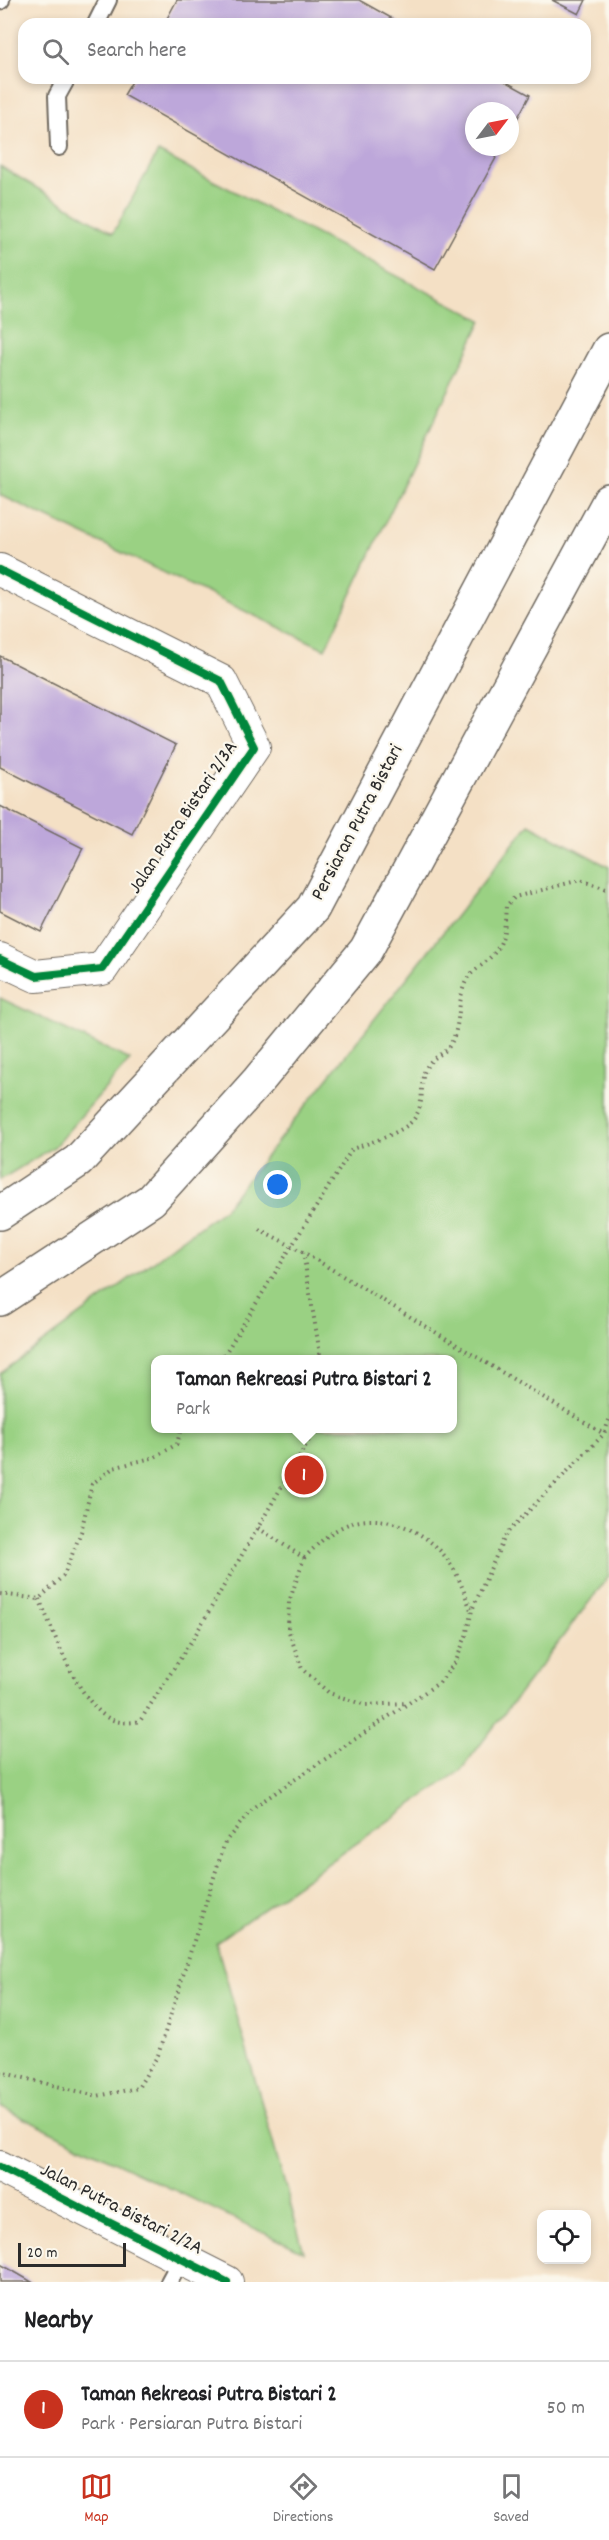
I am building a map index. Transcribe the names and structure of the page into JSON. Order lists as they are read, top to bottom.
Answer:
{
  "streets": {
    "main road": ["Persiaran Putra Bistari"],
    "street": ["Jalan Putra Bistari 2/3A", "Jalan Putra Bistari 2/2A"]
  },
  "scale_bar": "20 m",
  "north": "top right",
  "page": {
    "search": "Search here",
    "popup": ["Taman Rekreasi Putra Bistari 2", "Park"],
    "pins": "1",
    "scale": "20 m",
    "heading": "Nearby",
    "list": [
      {
        "mark": "1",
        "name": "Taman Rekreasi Putra Bistari 2",
        "note": "Park · Persiaran Putra Bistari",
        "value": "50 m"
      }
    ],
    "nav": ["Map", "Directions", "Saved"]
  }
}
